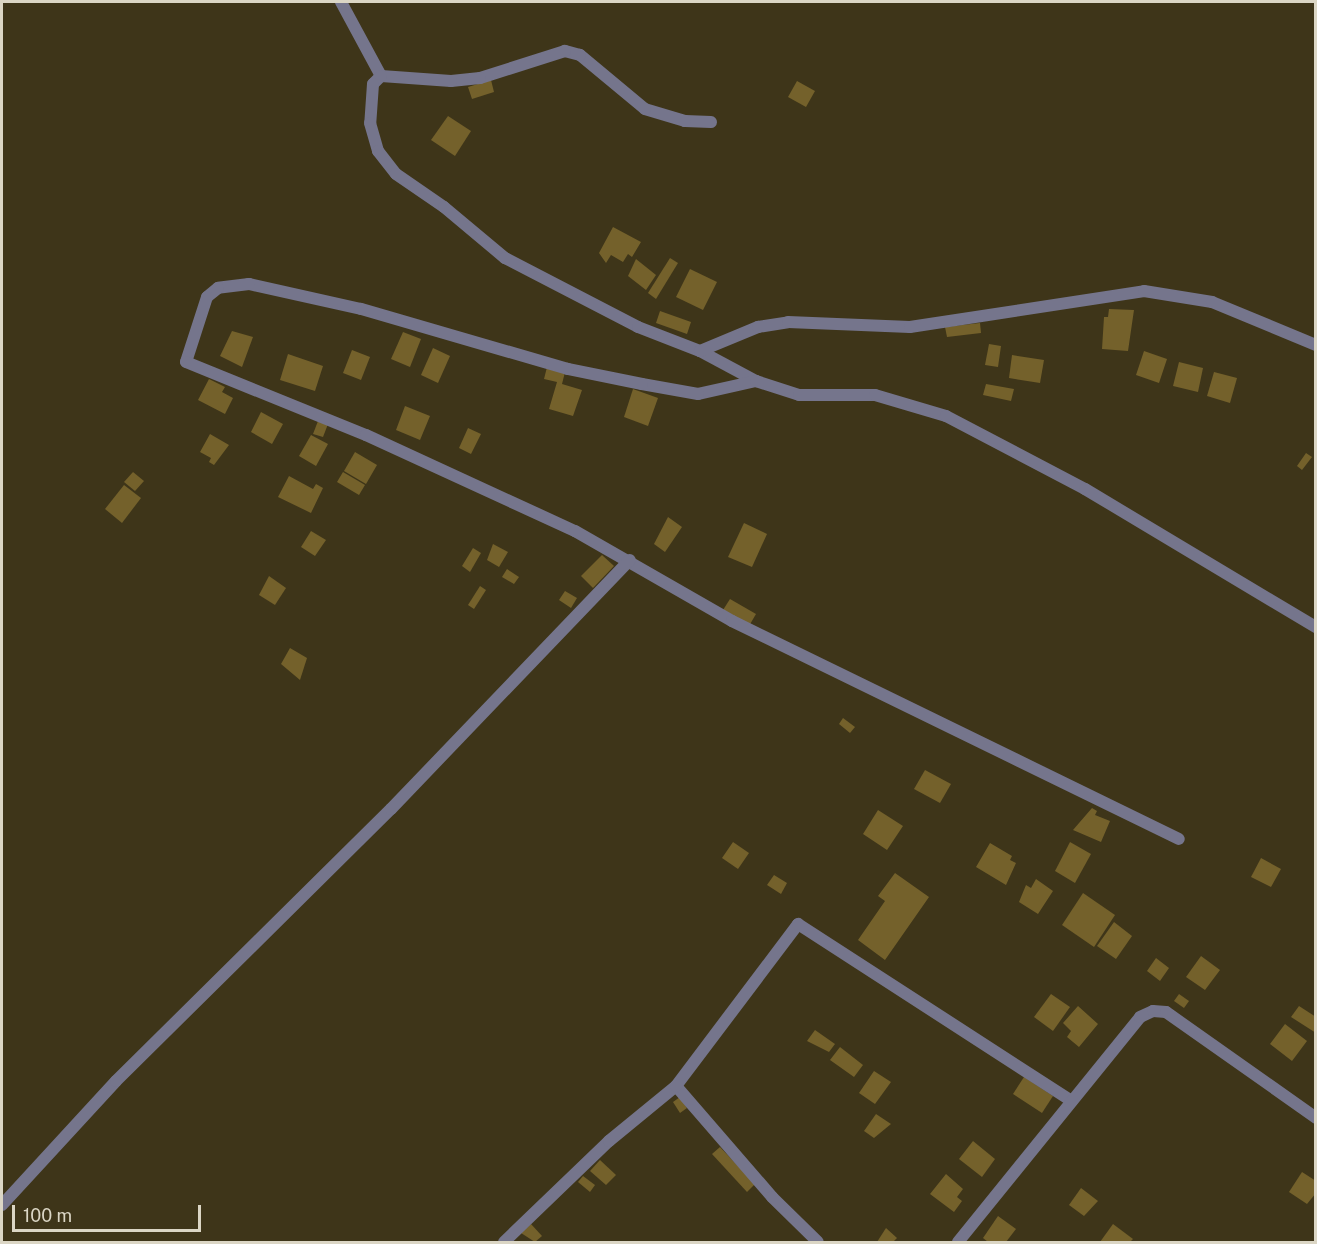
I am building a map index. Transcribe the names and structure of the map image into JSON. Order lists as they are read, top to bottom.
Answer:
{
  "scale_bar": "100 m"
}
